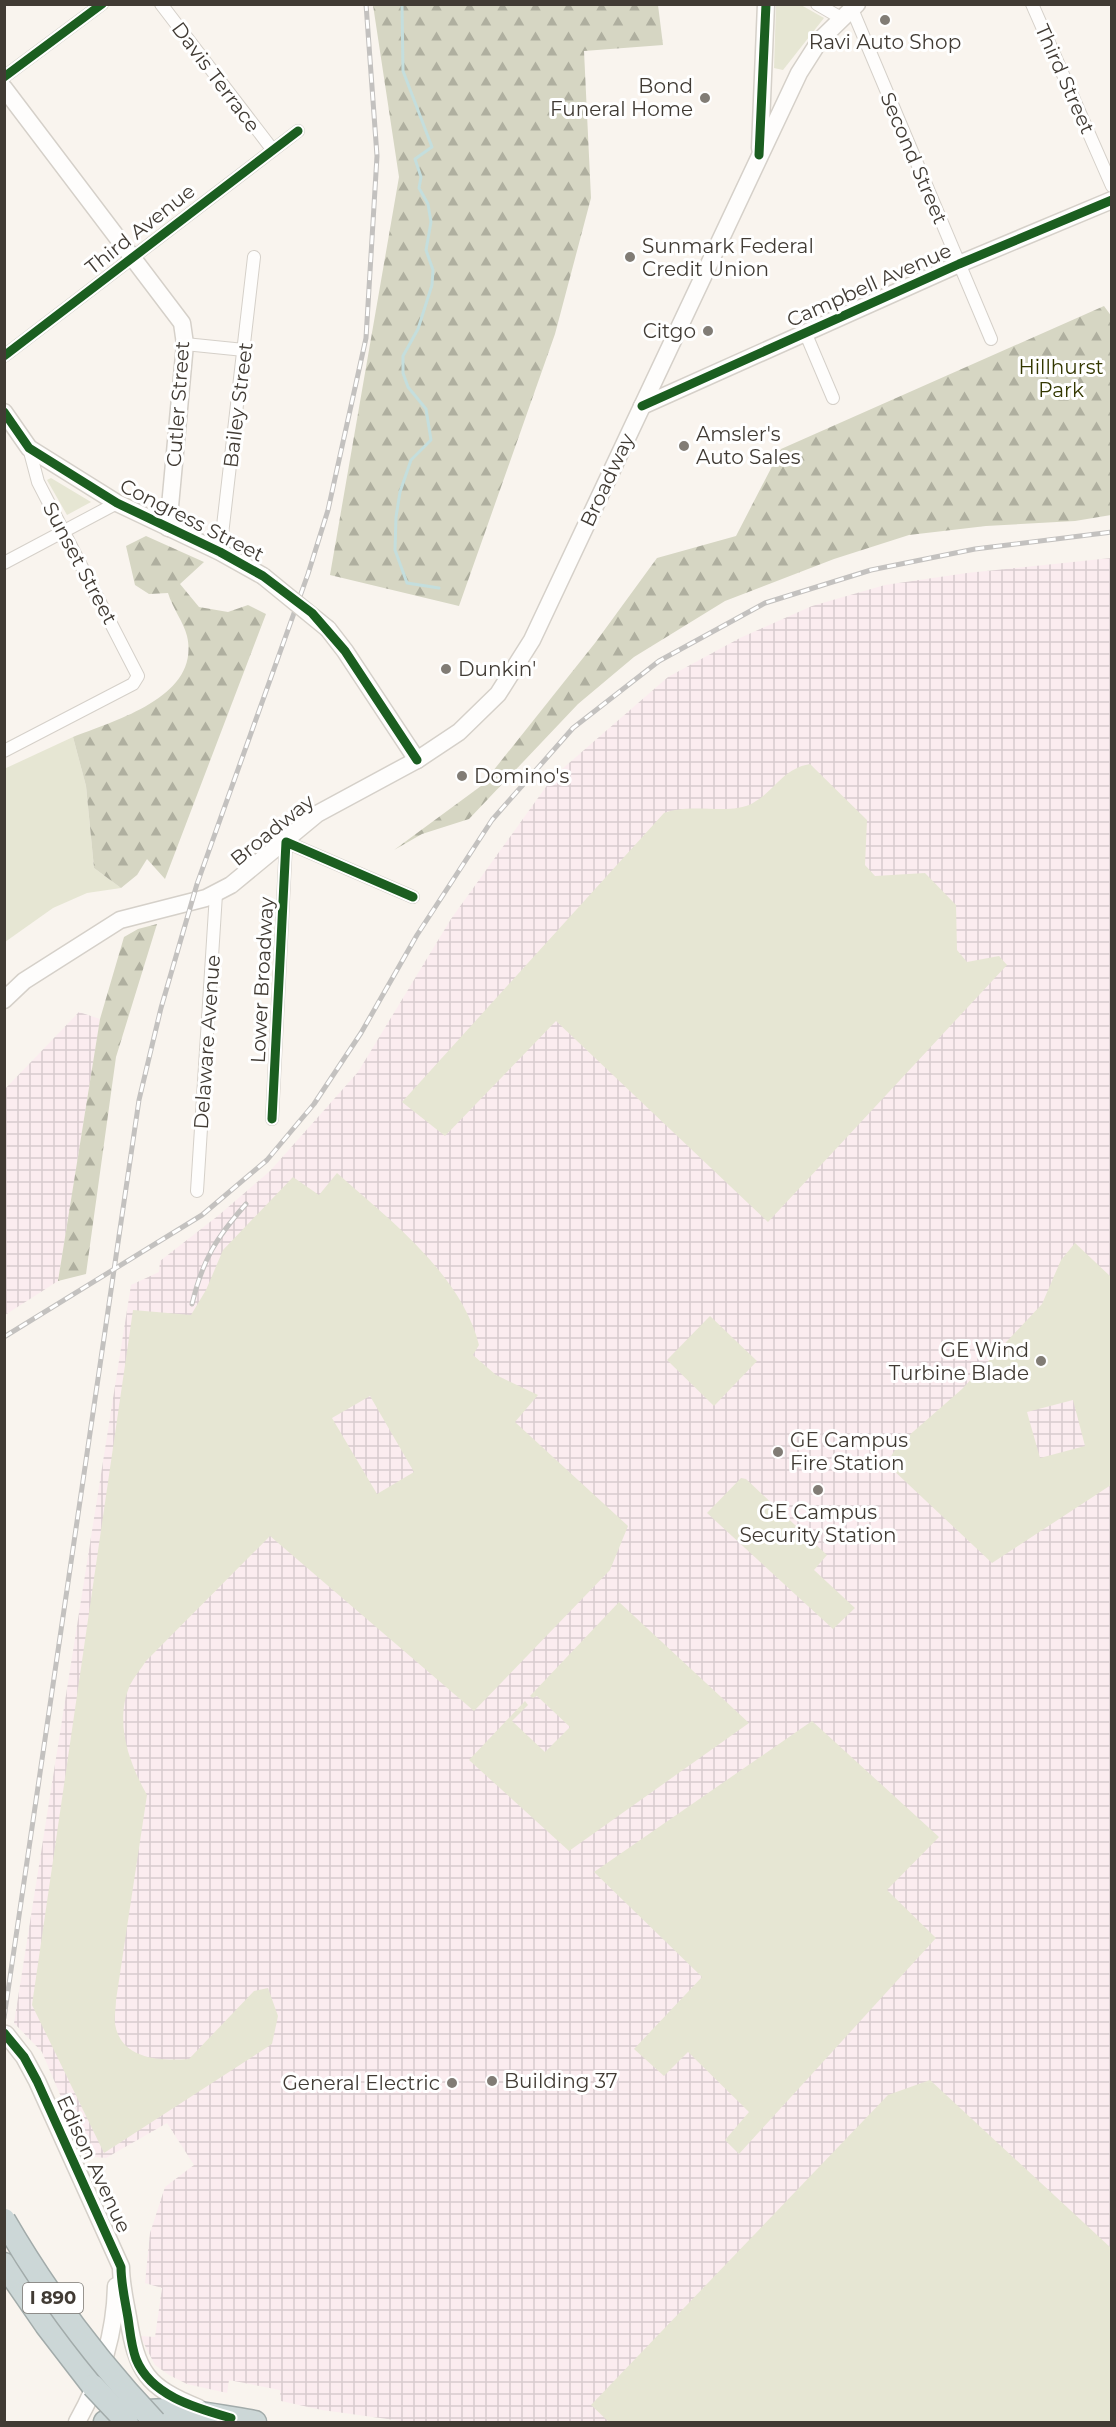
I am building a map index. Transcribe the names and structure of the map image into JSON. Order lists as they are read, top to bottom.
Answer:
{
  "streets": {
    "highway": ["I 890"],
    "street": [
      "Davis Terrace",
      "Third Street",
      "Second Street",
      "Third Avenue",
      "Campbell Avenue",
      "Cutler Street",
      "Bailey Street",
      "Broadway",
      "Congress Street",
      "Sunset Street",
      "Lower Broadway",
      "Delaware Avenue",
      "Edison Avenue"
    ]
  },
  "crossings": [
    ["Davis Terrace", "Third Avenue"],
    ["Second Street", "Campbell Avenue"],
    ["Second Street", "Broadway"],
    ["Third Avenue", "Cutler Street"],
    ["Campbell Avenue", "Broadway"],
    ["Cutler Street", "Congress Street"],
    ["Bailey Street", "Congress Street"],
    ["Broadway", "Congress Street"],
    ["Broadway", "Lower Broadway"],
    ["Broadway", "Delaware Avenue"],
    ["Congress Street", "Sunset Street"]
  ],
  "parks": ["Hillhurst Park"],
  "places": [
    "Ravi Auto Shop",
    "Bond Funeral Home",
    "Sunmark Federal Credit Union",
    "Citgo",
    "Amsler's Auto Sales",
    "Dunkin'",
    "Domino's",
    "GE Wind Turbine Blade",
    "GE Campus Fire Station",
    "GE Campus Security Station",
    "Building 37",
    "General Electric"
  ]
}
